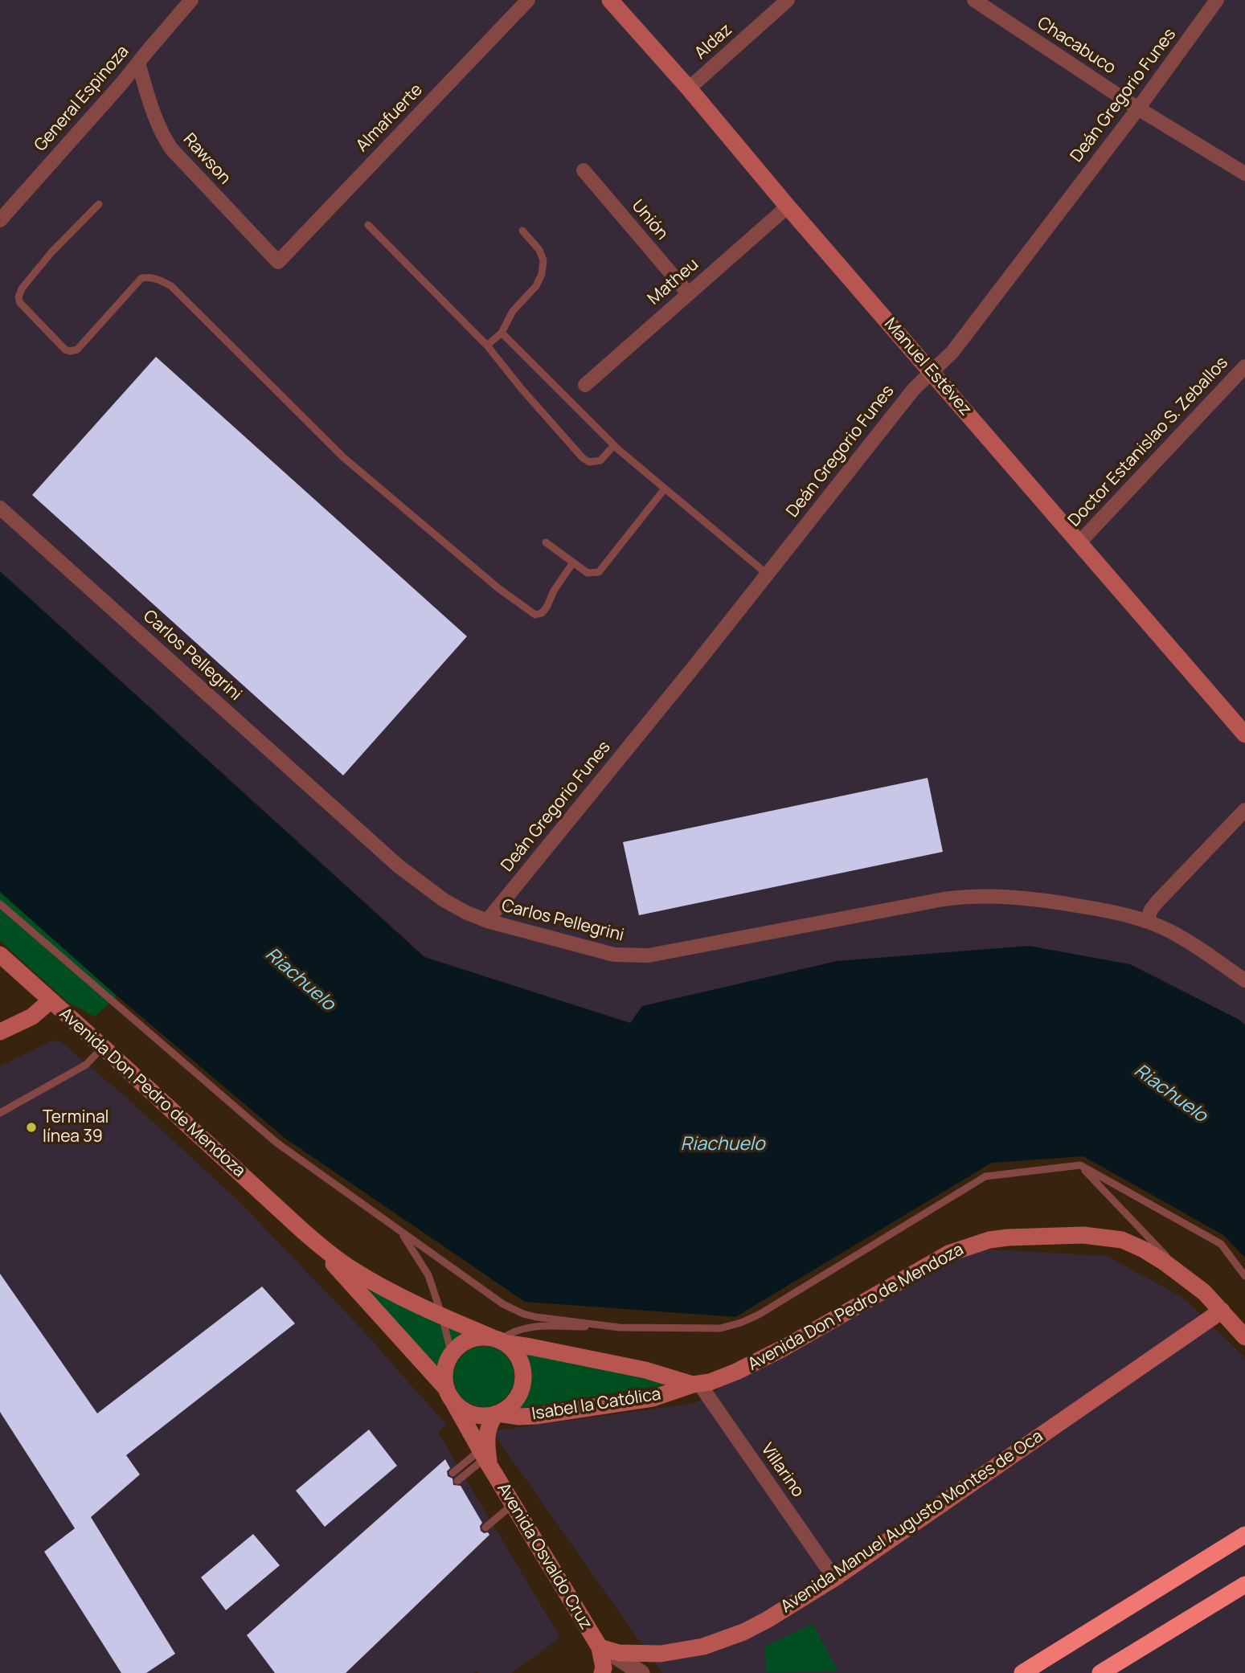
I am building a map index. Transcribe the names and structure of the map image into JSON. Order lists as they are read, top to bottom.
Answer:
{
  "streets": {
    "main road": [
      "Manuel Estévez",
      "Avenida Don Pedro de Mendoza",
      "Isabel la Católica",
      "Avenida Manuel Augusto Montes de Oca",
      "Avenida Osvaldo Cruz"
    ],
    "street": [
      "Aldaz",
      "Chacabuco",
      "Deán Gregorio Funes",
      "General Espinoza",
      "Almafuerte",
      "Rawson",
      "Unión",
      "Matheu",
      "Doctor Estanislao S. Zeballos",
      "Carlos Pellegrini",
      "Villarino"
    ]
  },
  "crossings": [
    ["Aldaz", "Manuel Estévez"],
    ["Chacabuco", "Deán Gregorio Funes"],
    ["Deán Gregorio Funes", "Manuel Estévez"],
    ["Deán Gregorio Funes", "Carlos Pellegrini"],
    ["General Espinoza", "Rawson"],
    ["Almafuerte", "Rawson"],
    ["Unión", "Matheu"],
    ["Matheu", "Manuel Estévez"],
    ["Manuel Estévez", "Doctor Estanislao S. Zeballos"],
    ["Avenida Don Pedro de Mendoza", "Isabel la Católica"],
    ["Avenida Don Pedro de Mendoza", "Villarino"],
    ["Avenida Don Pedro de Mendoza", "Avenida Manuel Augusto Montes de Oca"],
    ["Avenida Don Pedro de Mendoza", "Avenida Osvaldo Cruz"],
    ["Isabel la Católica", "Villarino"],
    ["Isabel la Católica", "Avenida Osvaldo Cruz"],
    ["Villarino", "Avenida Manuel Augusto Montes de Oca"],
    ["Avenida Manuel Augusto Montes de Oca", "Avenida Osvaldo Cruz"]
  ],
  "water": ["Riachuelo"],
  "places": ["Terminal línea 39"]
}
